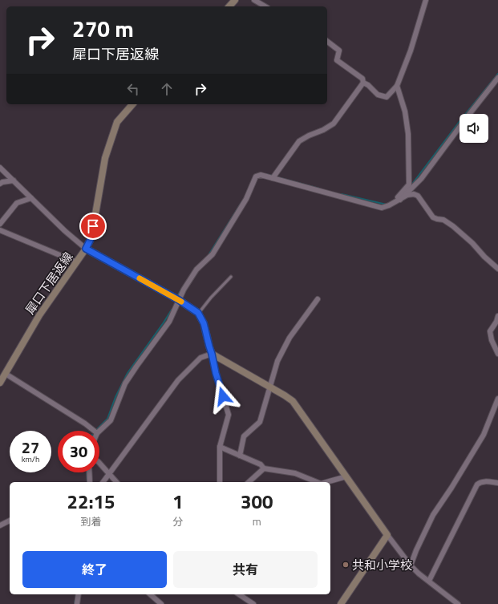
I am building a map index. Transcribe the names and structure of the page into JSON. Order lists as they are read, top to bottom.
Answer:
{
  "streets": {
    "street": ["犀口下居返線"]
  },
  "places": ["共和小学校"],
  "page": {
    "turn": ["270 m", "犀口下居返線"],
    "speed": "27 km/h",
    "limit": "30",
    "eta": [
      "22:15",
      "到着",
      "1",
      "分",
      "300",
      "m"
    ],
    "buttons": ["終了", "共有"]
  }
}
